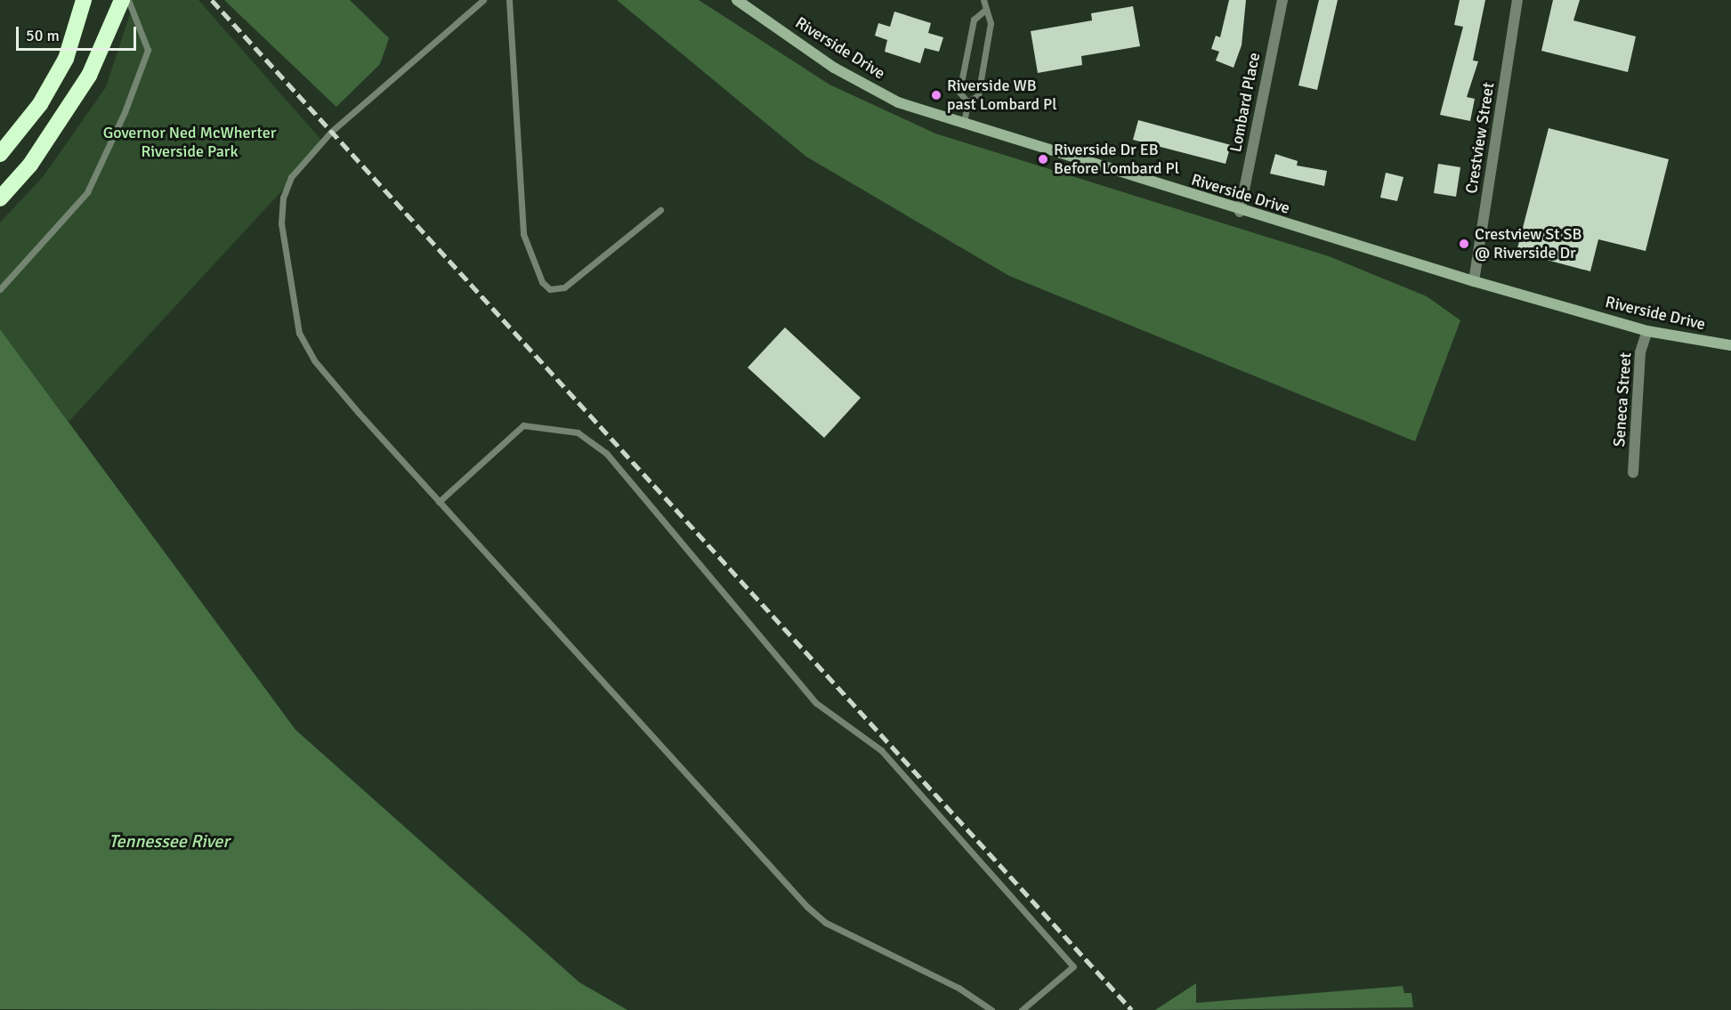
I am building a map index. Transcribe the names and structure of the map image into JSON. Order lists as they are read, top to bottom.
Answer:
{
  "streets": {
    "street": [
      "Riverside Drive",
      "Lombard Place",
      "Crestview Street",
      "Seneca Street"
    ]
  },
  "crossings": [
    ["Riverside Drive", "Lombard Place"],
    ["Riverside Drive", "Crestview Street"],
    ["Riverside Drive", "Seneca Street"]
  ],
  "water": ["Tennessee River"],
  "parks": ["Governor Ned McWherter Riverside Park"],
  "places": ["Riverside WB past Lombard Pl", "Riverside Dr EB Before Lombard Pl", "Crestview St SB @ Riverside Dr"],
  "scale_bar": "50 m"
}
